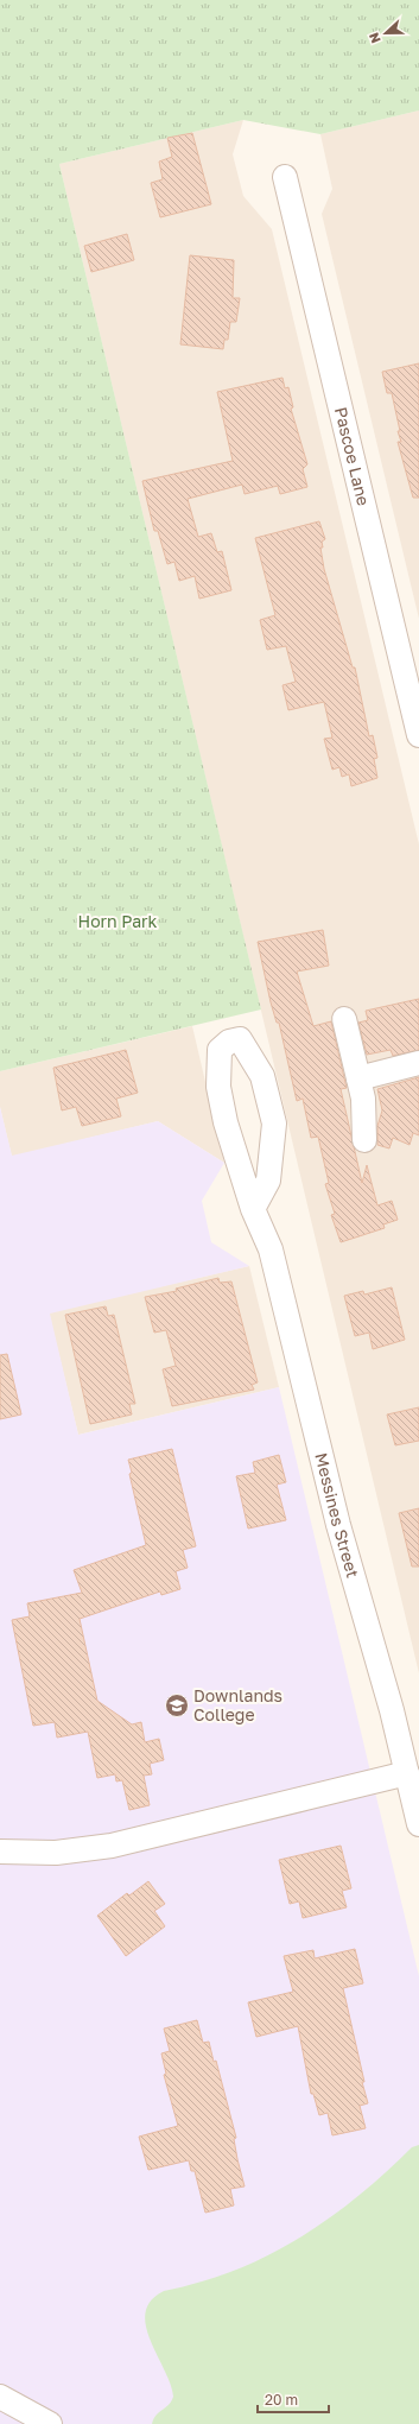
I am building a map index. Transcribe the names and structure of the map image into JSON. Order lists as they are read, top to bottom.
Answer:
{
  "streets": {
    "street": ["Pascoe Lane", "Messines Street"]
  },
  "parks": ["Horn Park"],
  "places": {
    "school or university": ["Downlands College"]
  },
  "scale_bar": "20 m",
  "north": "left"
}
